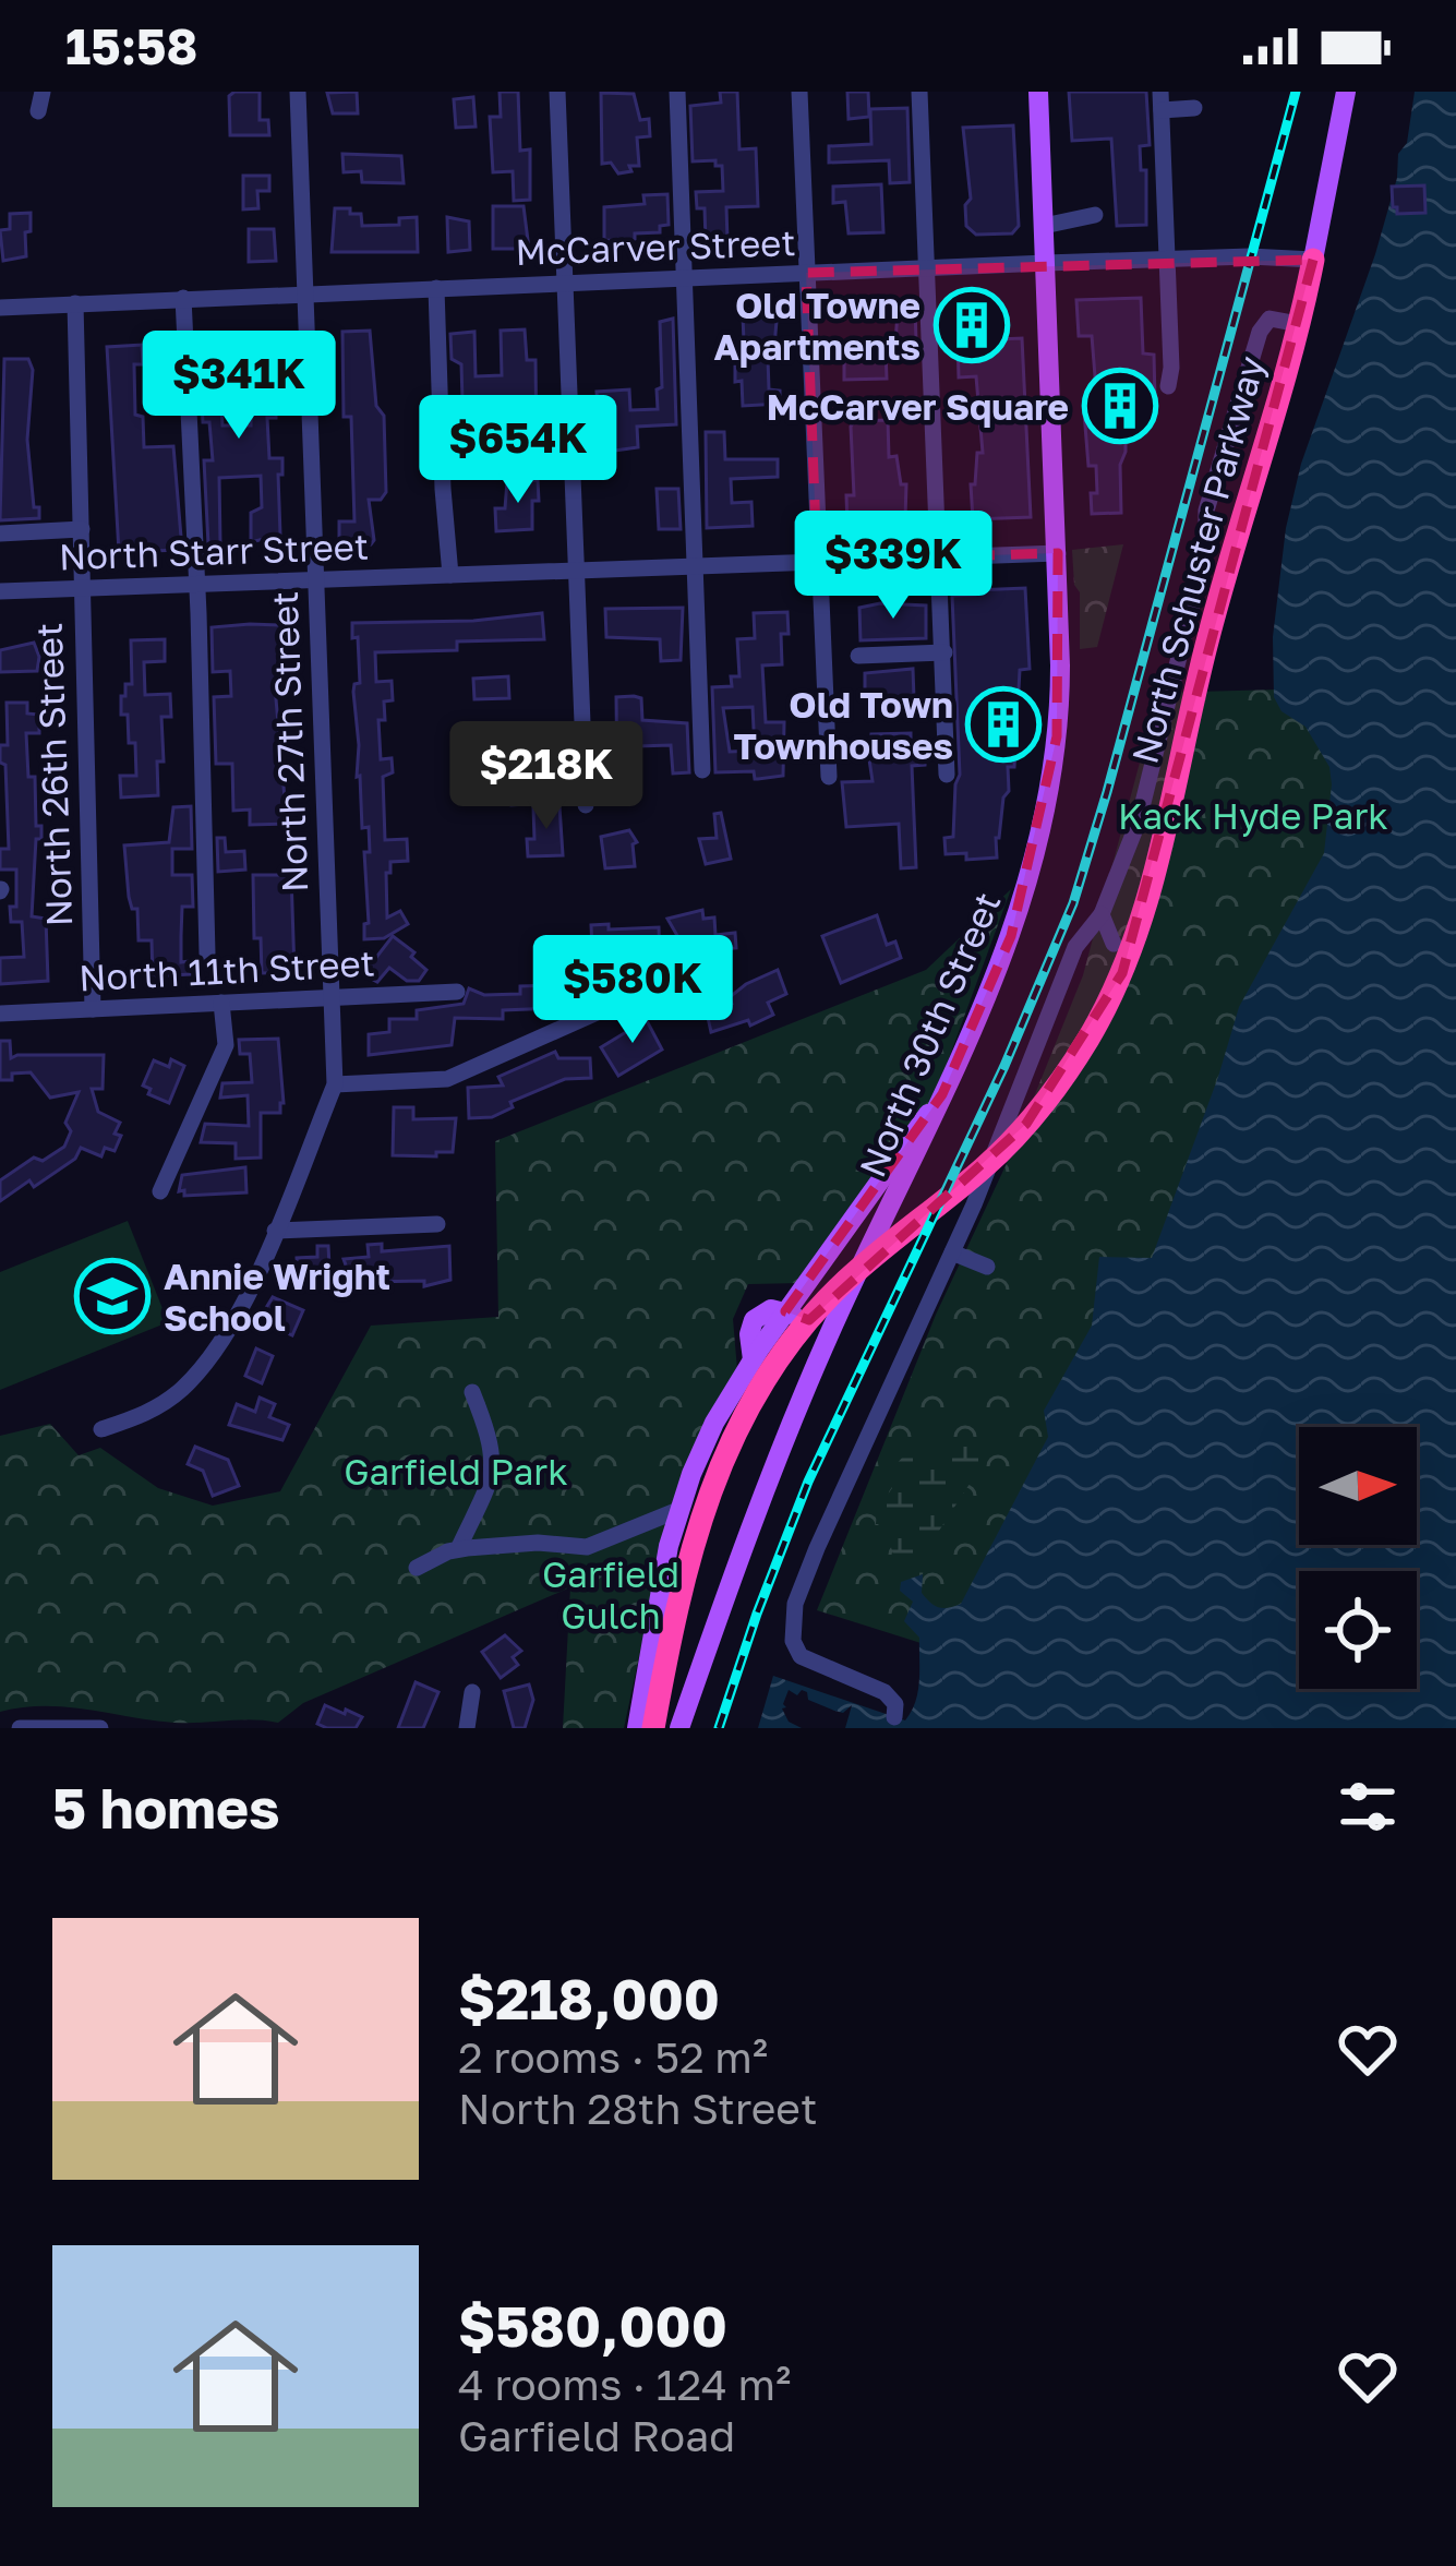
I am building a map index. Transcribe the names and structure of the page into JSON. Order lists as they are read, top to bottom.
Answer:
{
  "streets": {
    "highway": ["North Schuster Parkway"],
    "main road": ["North 30th Street"],
    "street": [
      "McCarver Street",
      "North Starr Street",
      "North 27th Street",
      "North 26th Street",
      "North 11th Street"
    ]
  },
  "crossings": [
    ["McCarver Street", "North Schuster Parkway"],
    ["McCarver Street", "North 27th Street"],
    ["McCarver Street", "North 26th Street"],
    ["McCarver Street", "North 30th Street"],
    ["North Starr Street", "North 27th Street"],
    ["North Starr Street", "North 26th Street"],
    ["North Starr Street", "North 30th Street"],
    ["North 27th Street", "North 11th Street"],
    ["North 26th Street", "North 11th Street"]
  ],
  "parks": ["Kack Hyde Park", "Garfield Park", "Garfield Gulch"],
  "places": {
    "building": ["Old Towne Apartments", "McCarver Square", "Old Town Townhouses"],
    "school or university": ["Annie Wright School"]
  },
  "north": "right",
  "page": {
    "status": "15:58",
    "price": [
      "$341K",
      "$654K",
      "$339K",
      "$218K",
      "$580K"
    ],
    "heading": "5 homes",
    "list": [
      {
        "name": "$218,000",
        "note": "2 rooms · 52 m² · North 28th Street"
      },
      {
        "name": "$580,000",
        "note": "4 rooms · 124 m² · Garfield Road"
      }
    ]
  }
}
